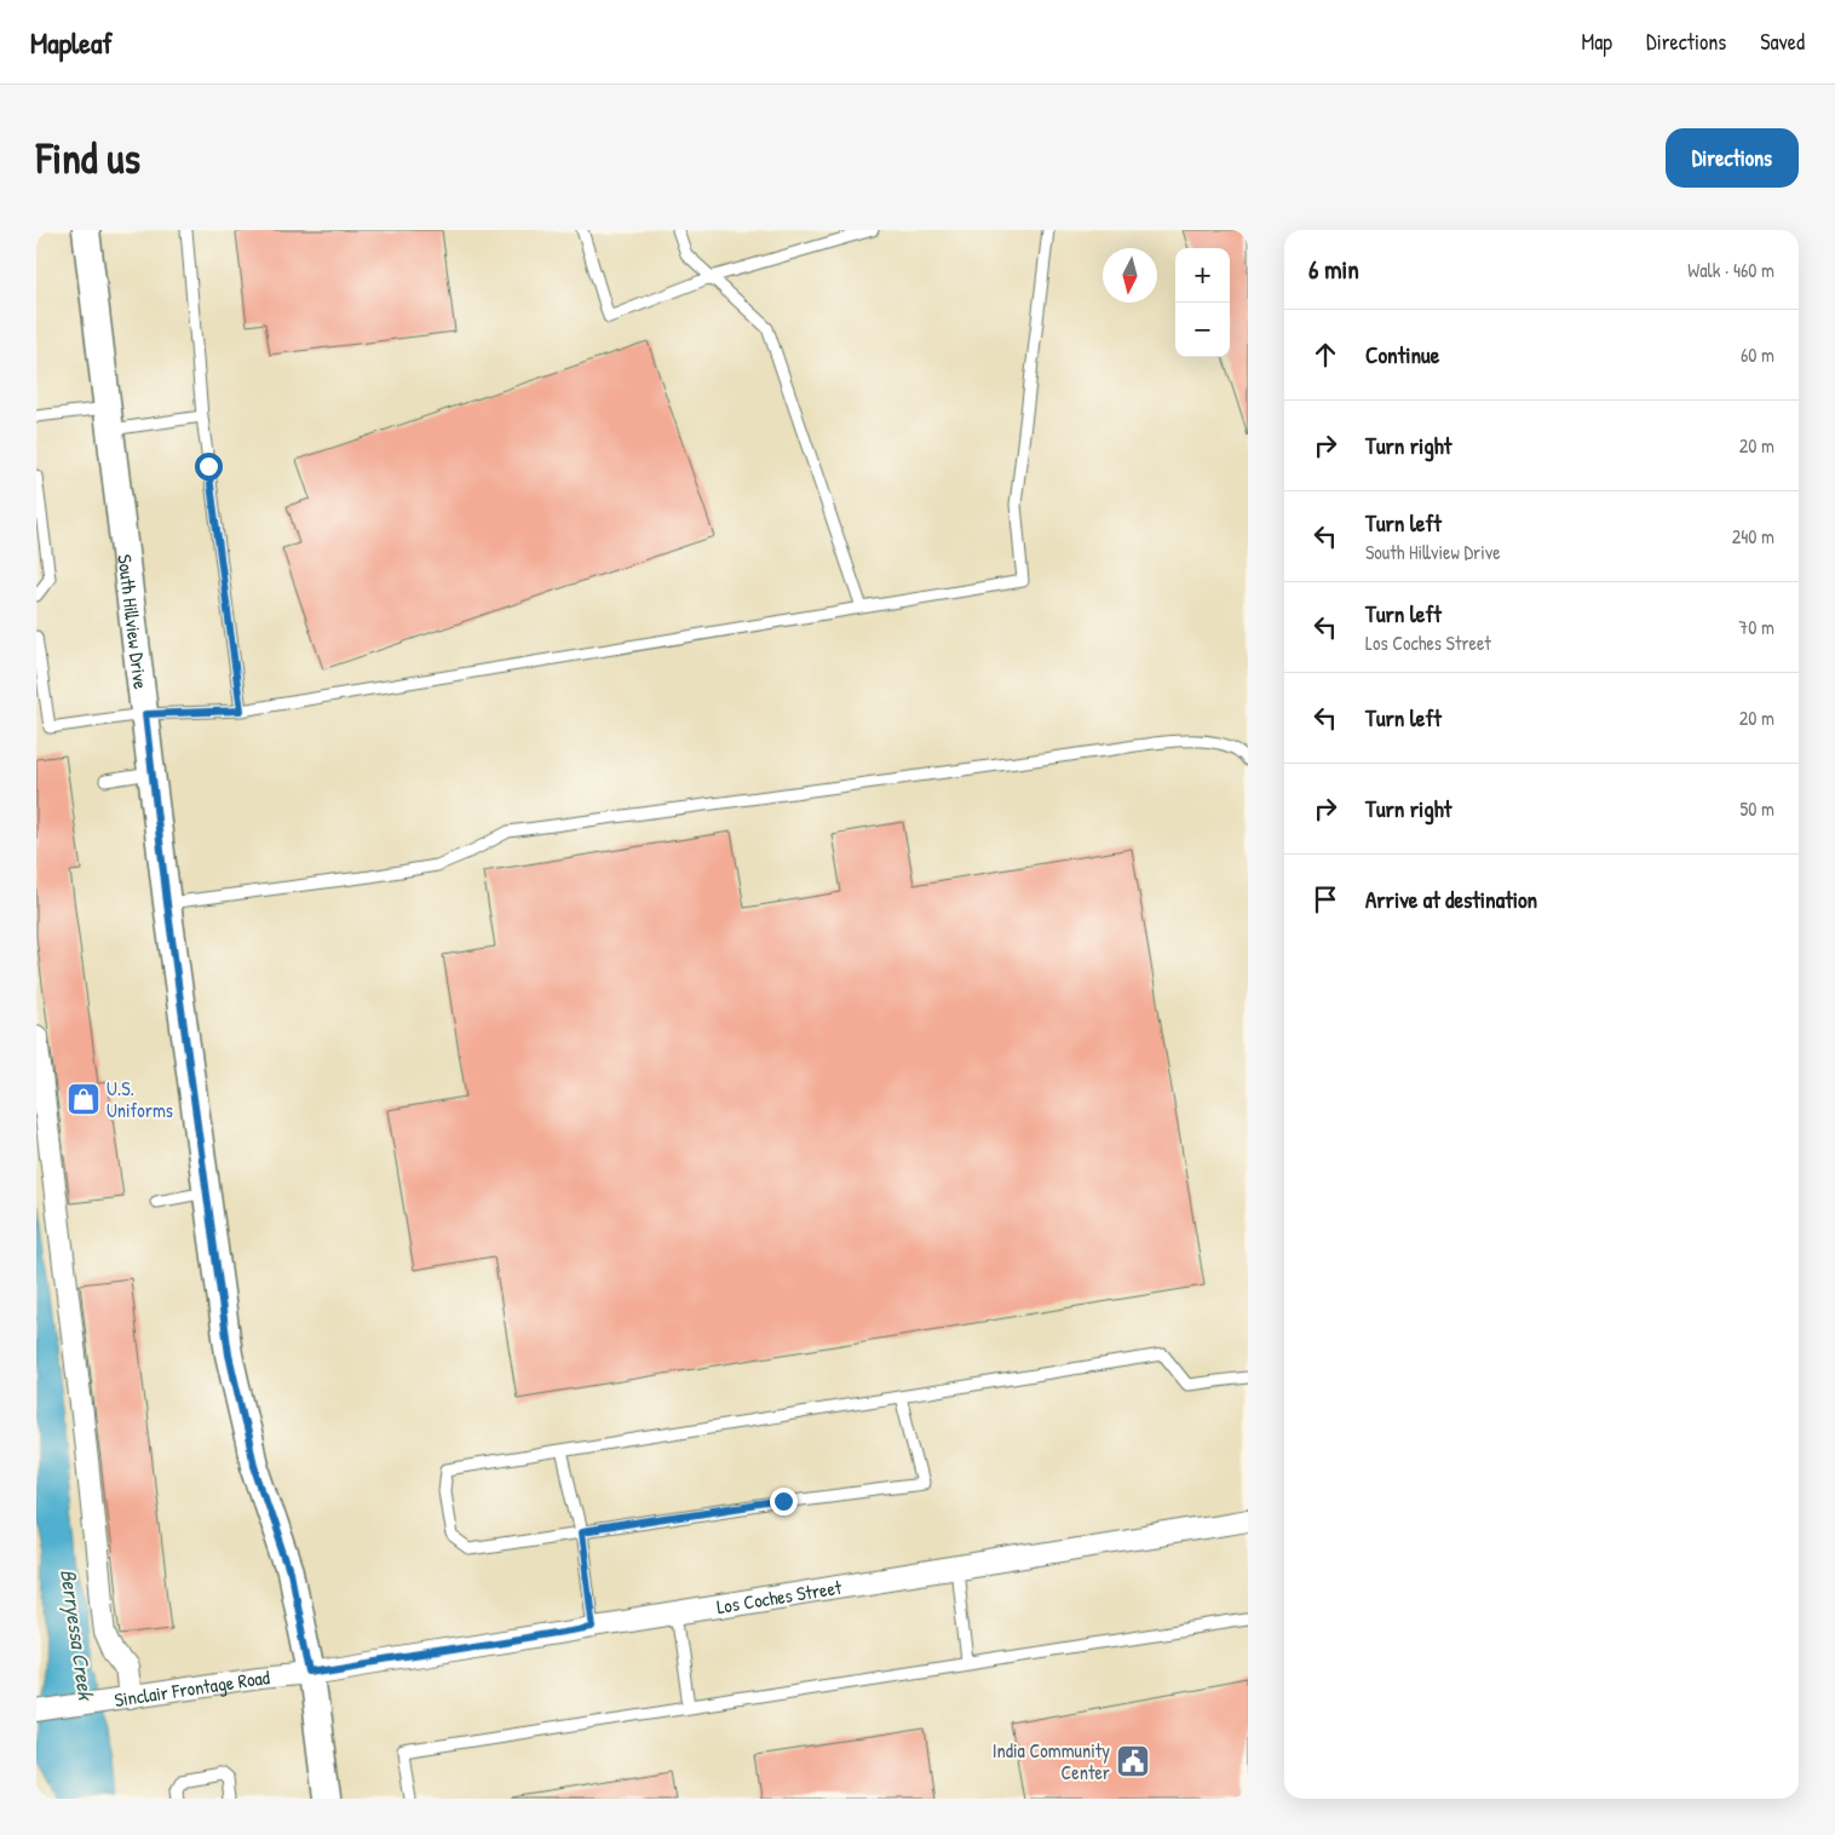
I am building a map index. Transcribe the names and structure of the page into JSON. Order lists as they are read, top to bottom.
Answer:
{
  "streets": {
    "street": ["South Hillview Drive", "Los Coches Street", "Sinclair Frontage Road"]
  },
  "crossings": [
    ["South Hillview Drive", "Los Coches Street"],
    ["South Hillview Drive", "Sinclair Frontage Road"],
    ["Los Coches Street", "Sinclair Frontage Road"]
  ],
  "water": ["Berryessa Creek"],
  "places": {
    "shop": ["U.S. Uniforms"],
    "public building": ["India Community Center"]
  },
  "north": "bottom",
  "page": {
    "header": "Mapleaf",
    "nav": ["Map", "Directions", "Saved"],
    "buttons": "Directions",
    "title": "Find us",
    "heading": ["6 min", "Walk · 460 m"],
    "map_buttons": ["+", "−"],
    "list": [
      ["Continue", "60 m"],
      ["Turn right", "20 m"],
      ["Turn left", "South Hillview Drive", "240 m"],
      ["Turn left", "Los Coches Street", "70 m"],
      ["Turn left", "20 m"],
      ["Turn right", "50 m"],
      "Arrive at destination"
    ]
  }
}
